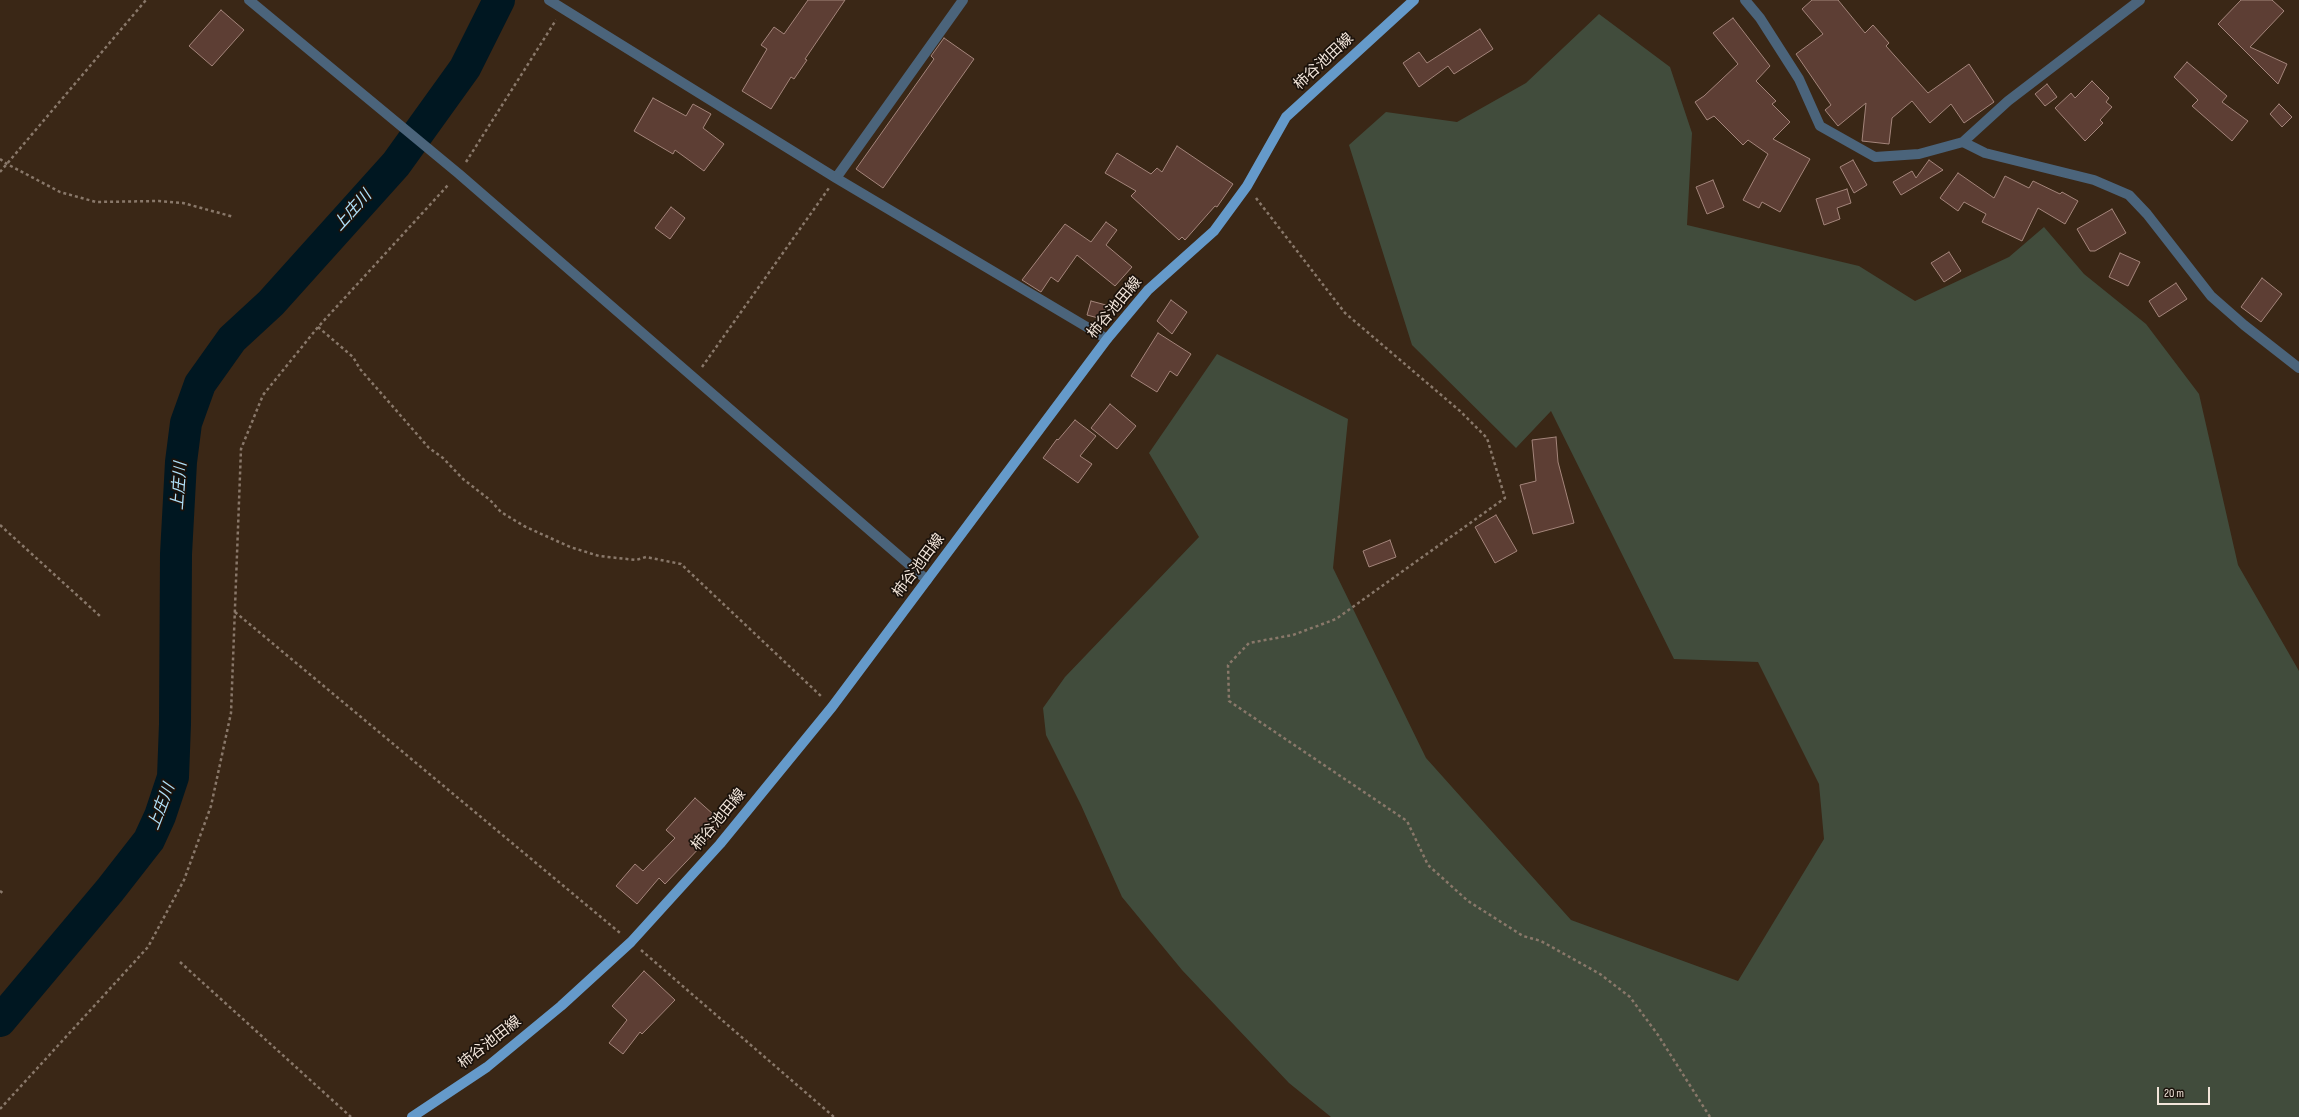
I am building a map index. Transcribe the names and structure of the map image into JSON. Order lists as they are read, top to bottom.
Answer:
{
  "streets": {
    "main road": ["柿谷池田線"]
  },
  "water": ["上庄川"],
  "scale_bar": "20 m"
}
